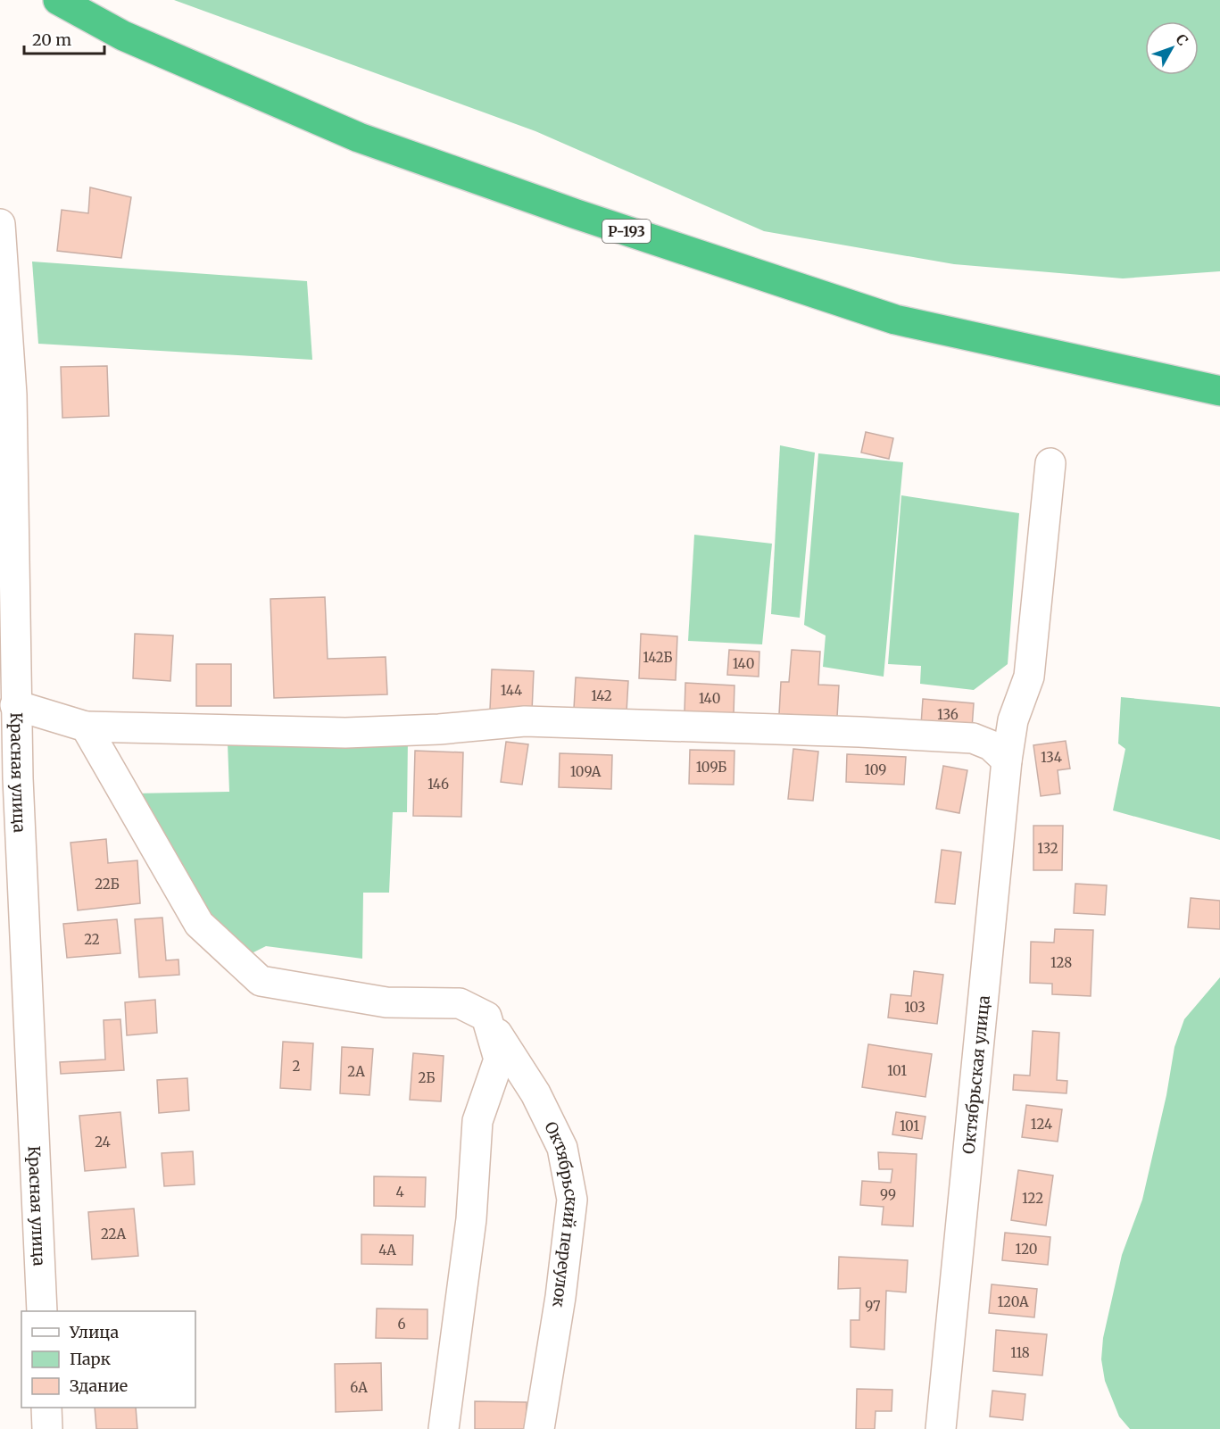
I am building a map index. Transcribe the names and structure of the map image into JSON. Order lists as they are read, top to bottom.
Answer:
{
  "streets": {
    "highway": ["Р-193"],
    "street": ["Красная улица", "Октябрьская улица", "Октябрьский переулок"]
  },
  "house_numbers": [
    "142Б",
    "140",
    "144",
    "142",
    "140",
    "136",
    "134",
    "109Б",
    "109",
    "109А",
    "146",
    "132",
    "22Б",
    "22",
    "128",
    "103",
    "2",
    "101",
    "2А",
    "2Б",
    "124",
    "101",
    "24",
    "4",
    "99",
    "122",
    "22А",
    "120",
    "4А",
    "120А",
    "97",
    "6",
    "118",
    "6А"
  ],
  "legend": ["Улица", "Парк", "Здание"],
  "scale_bar": "20 m",
  "north": "top right"
}
